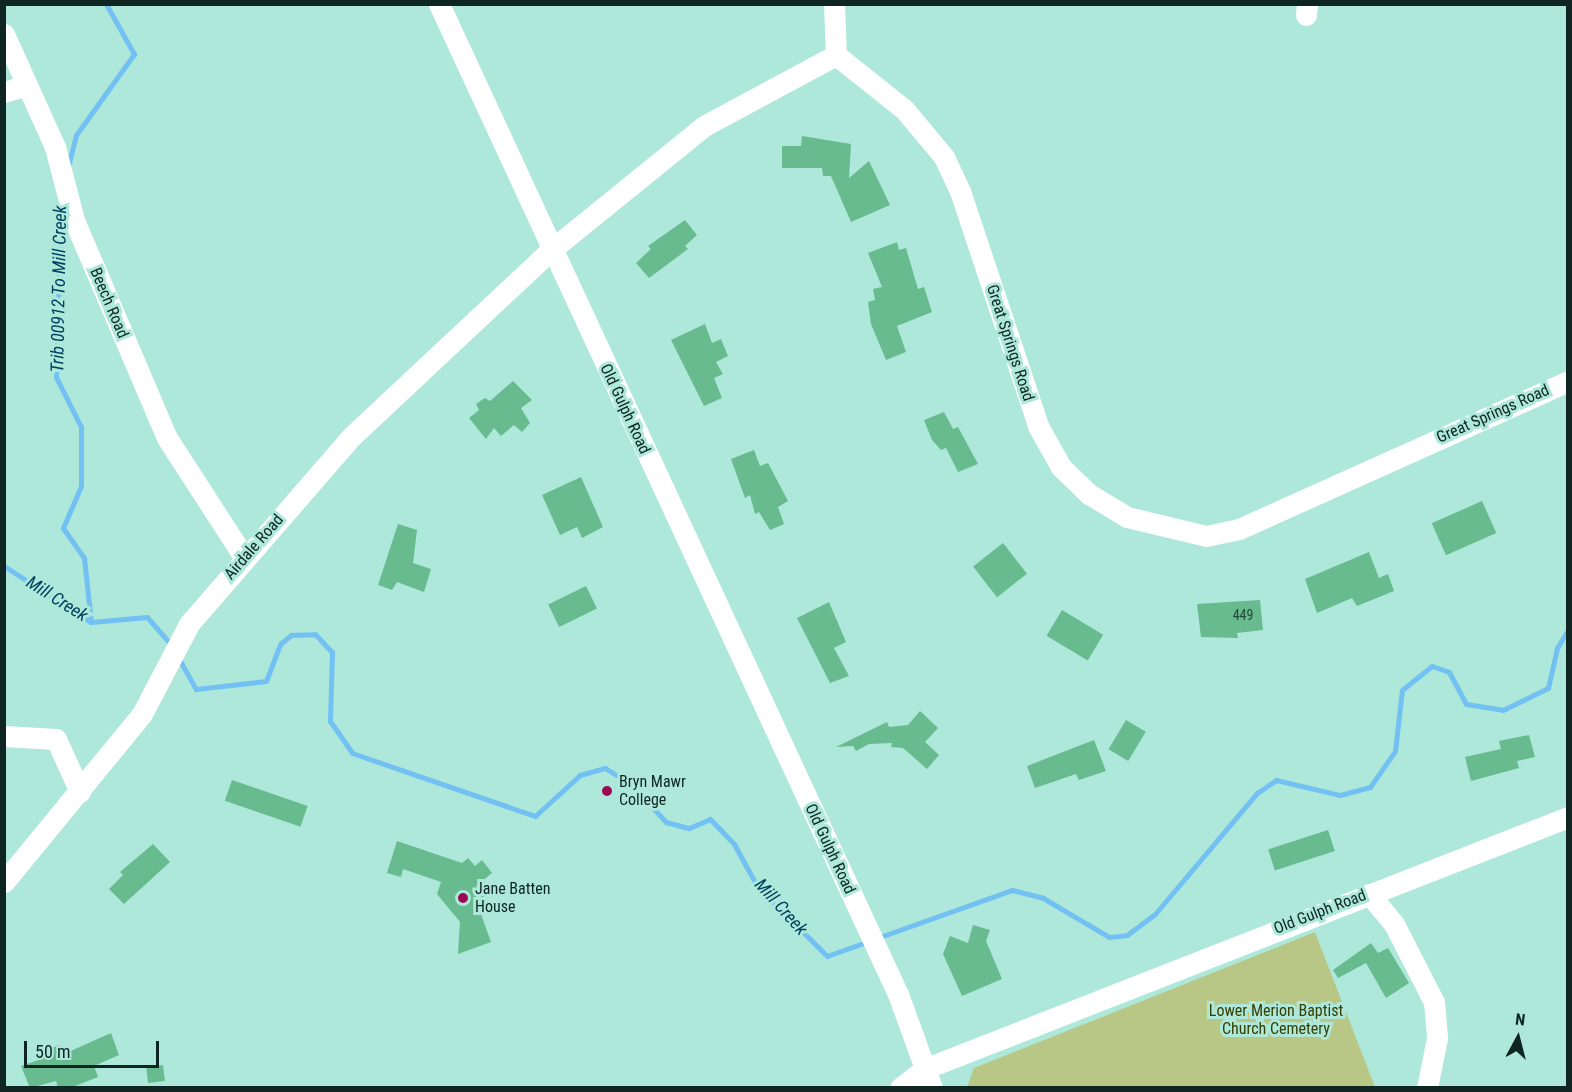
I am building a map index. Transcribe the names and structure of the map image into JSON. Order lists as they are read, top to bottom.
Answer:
{
  "streets": {
    "street": [
      "Beech Road",
      "Great Springs Road",
      "Old Gulph Road",
      "Airdale Road"
    ]
  },
  "crossings": [
    ["Beech Road", "Airdale Road"],
    ["Old Gulph Road", "Airdale Road"]
  ],
  "water": ["Trib 00912 To Mill Creek", "Mill Creek"],
  "parks": ["Lower Merion Baptist Church Cemetery"],
  "places": ["Bryn Mawr College", "Jane Batten House"],
  "house_numbers": ["449"],
  "scale_bar": "50 m",
  "north": "top"
}
